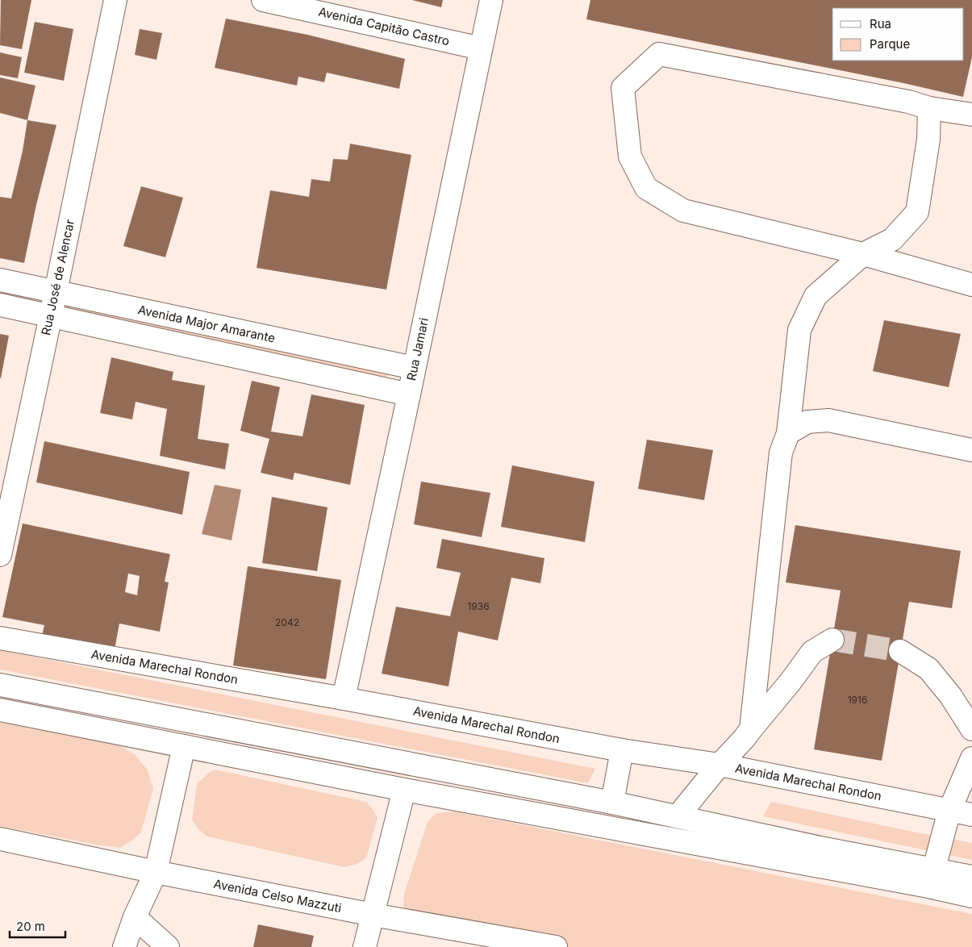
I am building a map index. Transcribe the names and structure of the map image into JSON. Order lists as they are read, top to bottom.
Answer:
{
  "streets": {
    "main road": [
      "Avenida Capitão Castro",
      "Rua José de Alencar",
      "Avenida Major Amarante",
      "Rua Jamari",
      "Avenida Marechal Rondon",
      "Avenida Celso Mazzuti"
    ]
  },
  "crossings": [
    ["Avenida Capitão Castro", "Rua Jamari"],
    ["Rua José de Alencar", "Avenida Major Amarante"],
    ["Avenida Major Amarante", "Rua Jamari"],
    ["Rua Jamari", "Avenida Marechal Rondon"]
  ],
  "house_numbers": ["1936", "2042", "1916"],
  "legend": ["Rua", "Parque"],
  "scale_bar": "20 m"
}
